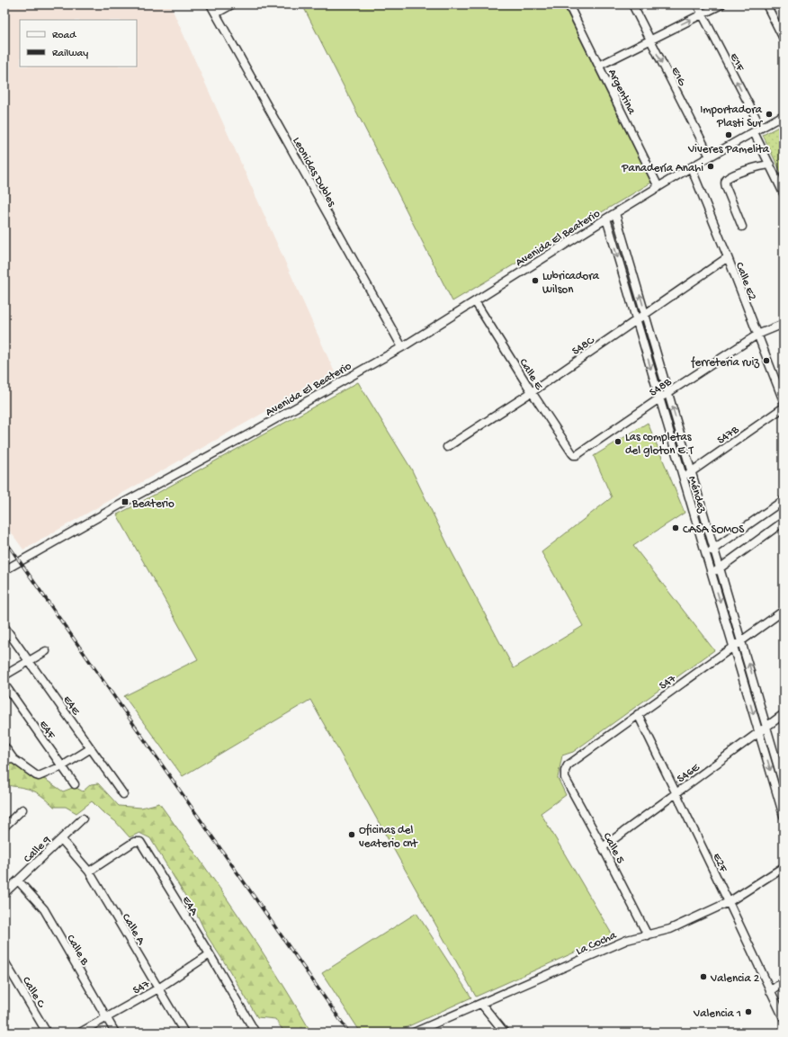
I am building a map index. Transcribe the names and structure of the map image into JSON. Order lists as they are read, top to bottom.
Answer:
{
  "streets": {
    "street": [
      "E1F",
      "E1G",
      "Argentina",
      "Leonidas Dubles",
      "Avenida El Beaterio",
      "Calle E2",
      "S48C",
      "Calle E",
      "S48B",
      "S47B",
      "Méndez",
      "S47",
      "E4E",
      "E4F",
      "S46E",
      "Calle 5",
      "Calle 9",
      "E2F",
      "E4A",
      "Calle A",
      "La Cocha",
      "Calle B",
      "Calle C"
    ]
  },
  "crossings": [
    ["E1F", "Avenida El Beaterio"],
    ["E1G", "Avenida El Beaterio"],
    ["Argentina", "Avenida El Beaterio"],
    ["Leonidas Dubles", "Avenida El Beaterio"],
    ["Avenida El Beaterio", "Calle E2"],
    ["Avenida El Beaterio", "Calle E"],
    ["Avenida El Beaterio", "Méndez"],
    ["Calle E2", "S48C"],
    ["Calle E2", "S48B"],
    ["S48C", "Calle E"],
    ["S48C", "Méndez"],
    ["Calle E", "S48B"],
    ["S48B", "Méndez"],
    ["S47B", "Méndez"],
    ["Méndez", "S47"],
    ["Méndez", "S46E"],
    ["S47", "Calle 5"],
    ["S47", "E2F"],
    ["S47", "E4A"],
    ["S47", "Calle A"],
    ["S47", "Calle B"],
    ["S46E", "Calle 5"],
    ["S46E", "E2F"],
    ["Calle 5", "La Cocha"],
    ["Calle 9", "Calle A"],
    ["Calle 9", "Calle B"],
    ["E2F", "La Cocha"],
    ["E4A", "Calle A"]
  ],
  "one_way": ["E1F", "E1G"],
  "places": {
    "other": [
      "Importadora Plasti Sur",
      "Viveres Pamelita",
      "Panadería Anahi",
      "Lubricadora Wilson",
      "ferreteria ruiz",
      "Las completas del gloton E.T",
      "CASA SOMOS",
      "Oficinas del veaterio cnt",
      "Valencia 2",
      "Valencia 1"
    ],
    "transit": ["Beaterio"]
  },
  "legend": ["Road", "Railway"]
}
